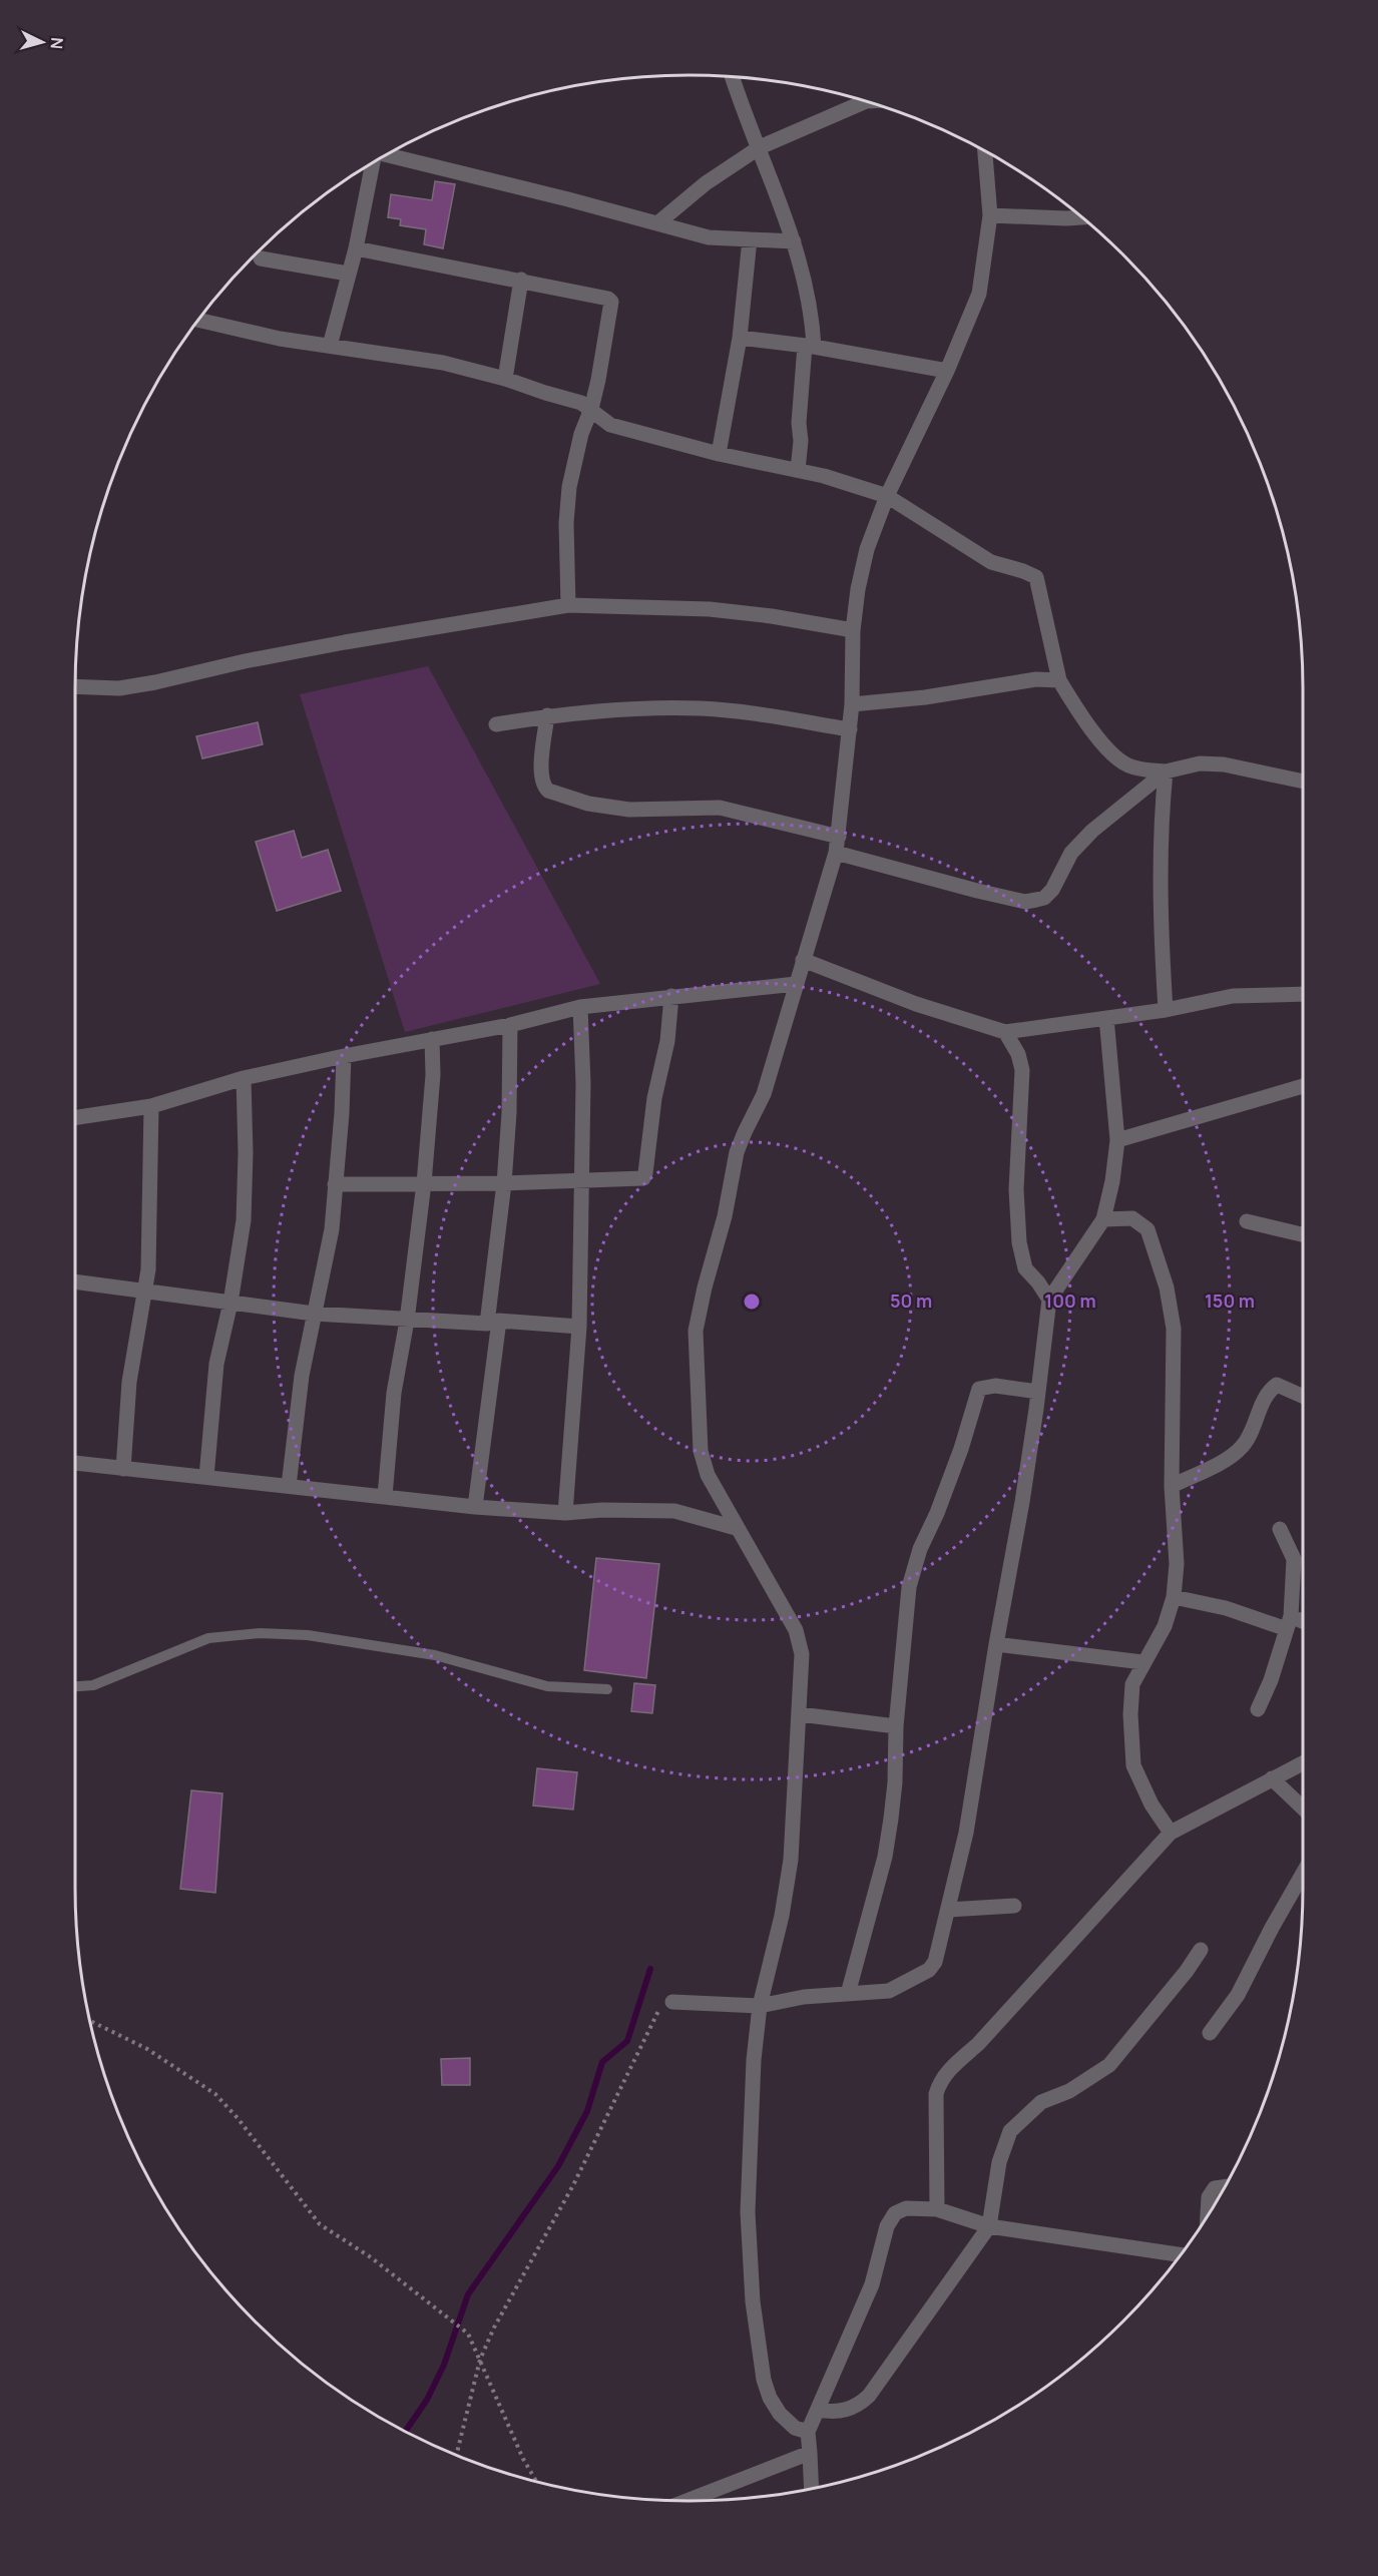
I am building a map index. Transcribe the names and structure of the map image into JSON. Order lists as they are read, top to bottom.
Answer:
{
  "north": "right",
  "rings": ["50 m", "100 m", "150 m"]
}
